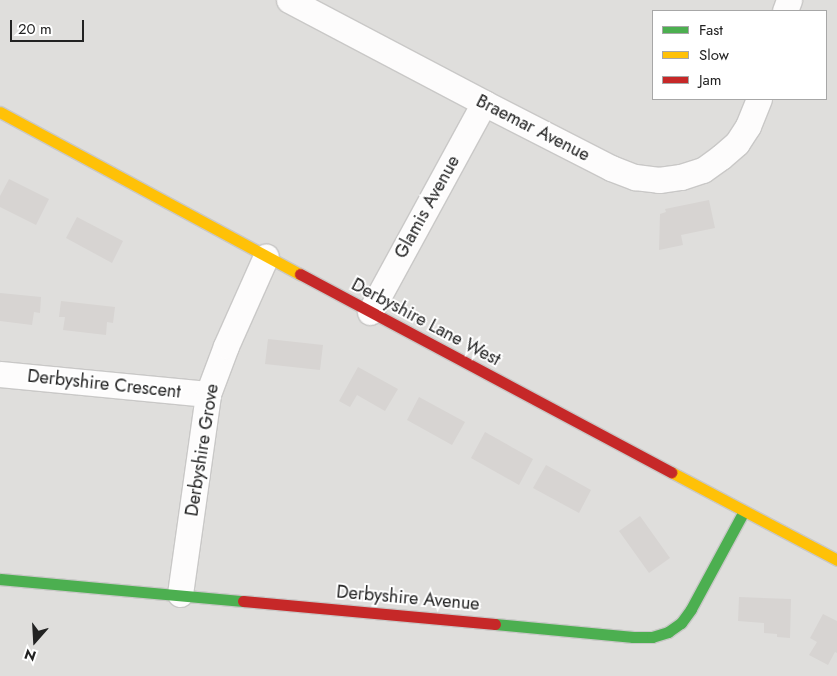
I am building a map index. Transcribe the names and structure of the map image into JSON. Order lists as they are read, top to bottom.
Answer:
{
  "streets": {
    "street": [
      "Braemar Avenue",
      "Glamis Avenue",
      "Derbyshire Lane West",
      "Derbyshire Crescent",
      "Derbyshire Grove",
      "Derbyshire Avenue"
    ]
  },
  "crossings": [
    ["Braemar Avenue", "Glamis Avenue"],
    ["Glamis Avenue", "Derbyshire Lane West"],
    ["Derbyshire Lane West", "Derbyshire Grove"],
    ["Derbyshire Lane West", "Derbyshire Avenue"],
    ["Derbyshire Crescent", "Derbyshire Grove"],
    ["Derbyshire Grove", "Derbyshire Avenue"]
  ],
  "legend": ["Fast", "Slow", "Jam"],
  "scale_bar": "20 m",
  "north": "bottom"
}
